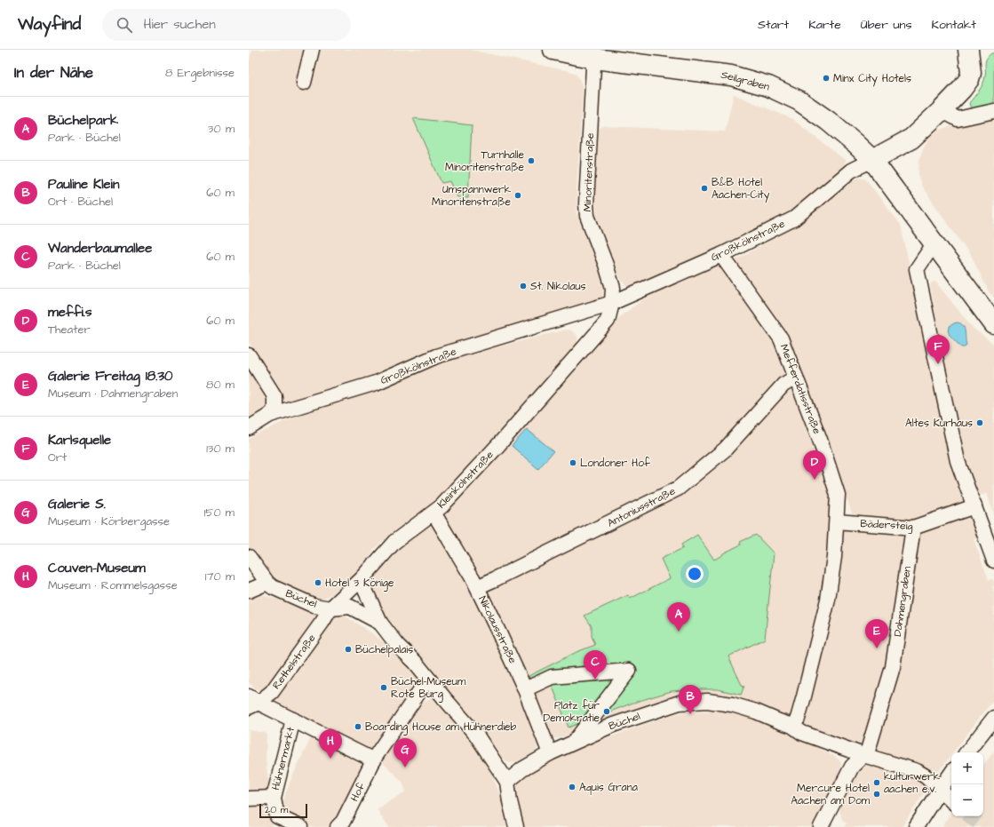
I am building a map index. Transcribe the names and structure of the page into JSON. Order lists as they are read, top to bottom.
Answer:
{
  "streets": {
    "street": [
      "Seilgraben",
      "Minoritenstraße",
      "Großkölnstraße",
      "Mefferdatisstraße",
      "Kleinkölnstraße",
      "Antoniusstraße",
      "Bädersteig",
      "Büchel",
      "Dahmengraben",
      "Nikolausstraße",
      "Rethelstraße",
      "Hühnermarkt",
      "Hof"
    ]
  },
  "crossings": [
    ["Seilgraben", "Minoritenstraße"],
    ["Seilgraben", "Großkölnstraße"],
    ["Minoritenstraße", "Großkölnstraße"],
    ["Minoritenstraße", "Kleinkölnstraße"],
    ["Großkölnstraße", "Mefferdatisstraße"],
    ["Großkölnstraße", "Kleinkölnstraße"],
    ["Mefferdatisstraße", "Antoniusstraße"],
    ["Mefferdatisstraße", "Bädersteig"],
    ["Mefferdatisstraße", "Büchel"],
    ["Kleinkölnstraße", "Büchel"],
    ["Kleinkölnstraße", "Nikolausstraße"],
    ["Antoniusstraße", "Nikolausstraße"],
    ["Bädersteig", "Dahmengraben"],
    ["Büchel", "Dahmengraben"],
    ["Büchel", "Nikolausstraße"],
    ["Büchel", "Rethelstraße"],
    ["Büchel", "Hof"]
  ],
  "places": [
    "Minx City Hotels",
    "Turnhalle Minoritenstraße",
    "B&B Hotel Aachen-City",
    "Umspannwerk Minoritenstraße",
    "St. Nikolaus",
    "Altes Kurhaus",
    "Londoner Hof",
    "Hotel 3 Könige",
    "Büchelpalais",
    "Büchel-Museum Rote Burg",
    "Platz für Demokratie",
    "Boarding House am Hühnerdieb",
    "kulturwerk aachen e.v.",
    "Aquis Grana",
    "Mercure Hotel Aachen am Dom"
  ],
  "scale_bar": "20 m",
  "page": {
    "header": "Wayfind",
    "search": "Hier suchen",
    "nav": [
      "Start",
      "Karte",
      "Über uns",
      "Kontakt"
    ],
    "heading": ["In der Nähe", "8 Ergebnisse"],
    "list": [
      {
        "mark": "A",
        "name": "Büchelpark",
        "note": "Park · Büchel",
        "value": "30 m"
      },
      {
        "mark": "B",
        "name": "Pauline Klein",
        "note": "Ort · Büchel",
        "value": "60 m"
      },
      {
        "mark": "C",
        "name": "Wanderbaumallee",
        "note": "Park · Büchel",
        "value": "60 m"
      },
      {
        "mark": "D",
        "name": "meffi.s",
        "note": "Theater",
        "value": "60 m"
      },
      {
        "mark": "E",
        "name": "Galerie Freitag 18.30",
        "note": "Museum · Dahmengraben",
        "value": "80 m"
      },
      {
        "mark": "F",
        "name": "Karlsquelle",
        "note": "Ort",
        "value": "130 m"
      },
      {
        "mark": "G",
        "name": "Galerie S.",
        "note": "Museum · Körbergasse",
        "value": "150 m"
      },
      {
        "mark": "H",
        "name": "Couven-Museum",
        "note": "Museum · Rommelsgasse",
        "value": "170 m"
      }
    ],
    "pins": [
      "F",
      "D",
      "A",
      "E",
      "C",
      "B",
      "H",
      "G"
    ],
    "map_buttons": ["+", "−"],
    "scale": "20 m"
  }
}
